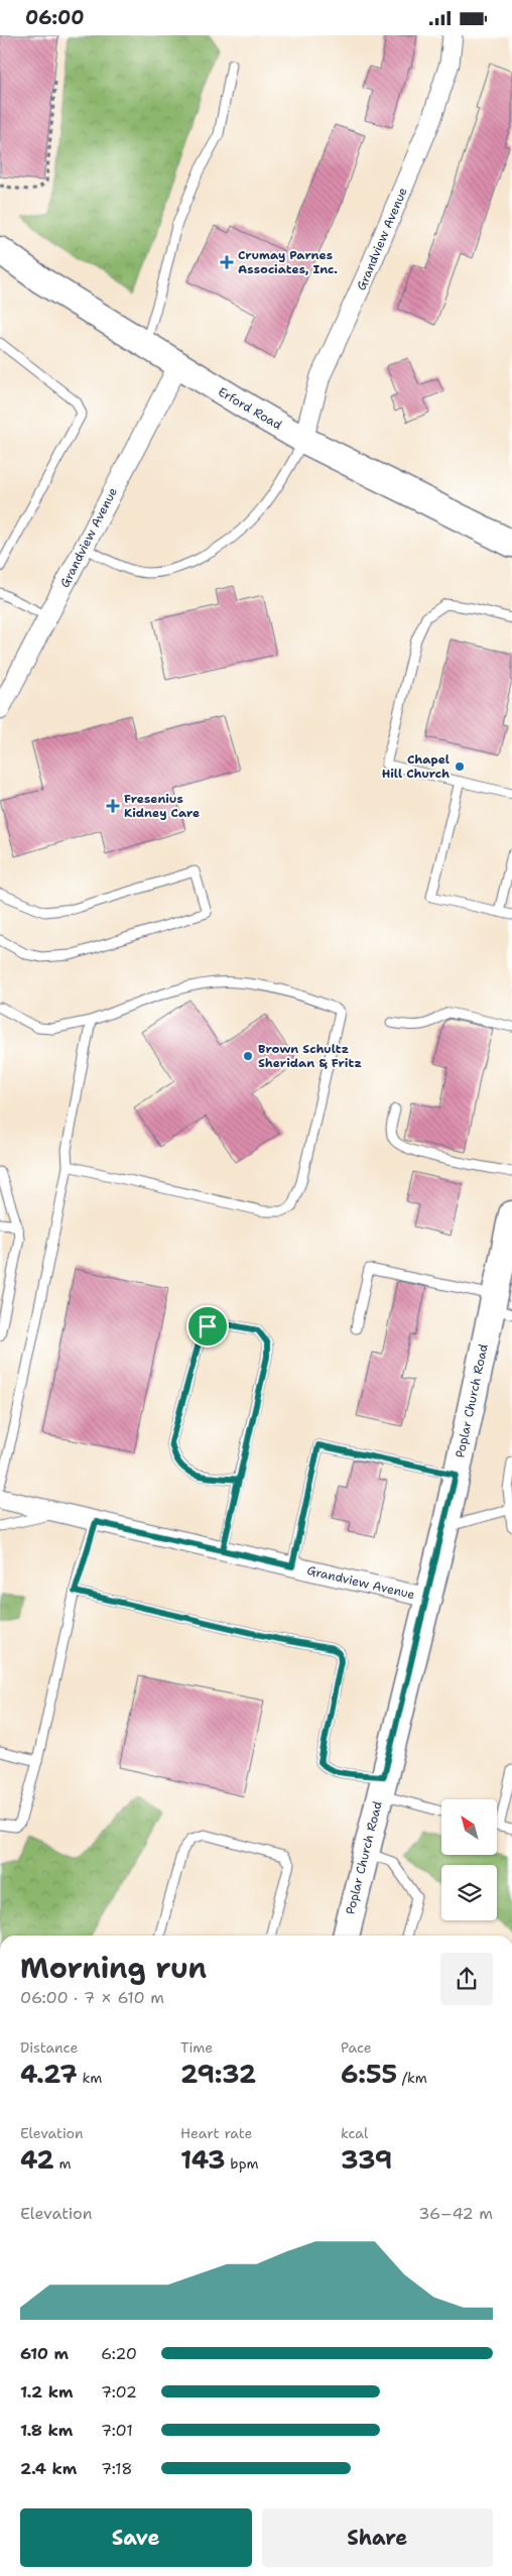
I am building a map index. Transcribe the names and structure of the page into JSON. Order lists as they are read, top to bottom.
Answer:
{
  "streets": {
    "street": ["Grandview Avenue", "Erford Road", "Poplar Church Road"]
  },
  "crossings": [
    ["Grandview Avenue", "Erford Road"],
    ["Grandview Avenue", "Poplar Church Road"]
  ],
  "places": {
    "health": ["Crumay Parnes Associates, Inc.", "Fresenius Kidney Care"],
    "other": ["Chapel Hill Church", "Brown Schultz Sheridan & Fritz"]
  },
  "north": "top left",
  "page": {
    "status": "06:00",
    "heading": ["Morning run", "06:00 · 7 × 610 m"],
    "stats": [
      ["Distance", "4.27 km"],
      ["Time", "29:32"],
      ["Pace", "6:55 /km"],
      ["Elevation", "42 m"],
      ["Heart rate", "143 bpm"],
      ["kcal", "339"]
    ],
    "chart": ["Elevation", "36–42 m"],
    "list": [
      {
        "name": "610 m",
        "note": "6:20"
      },
      {
        "name": "1.2 km",
        "note": "7:02"
      },
      {
        "name": "1.8 km",
        "note": "7:01"
      },
      {
        "name": "2.4 km",
        "note": "7:18"
      }
    ],
    "buttons": ["Save", "Share"]
  }
}
